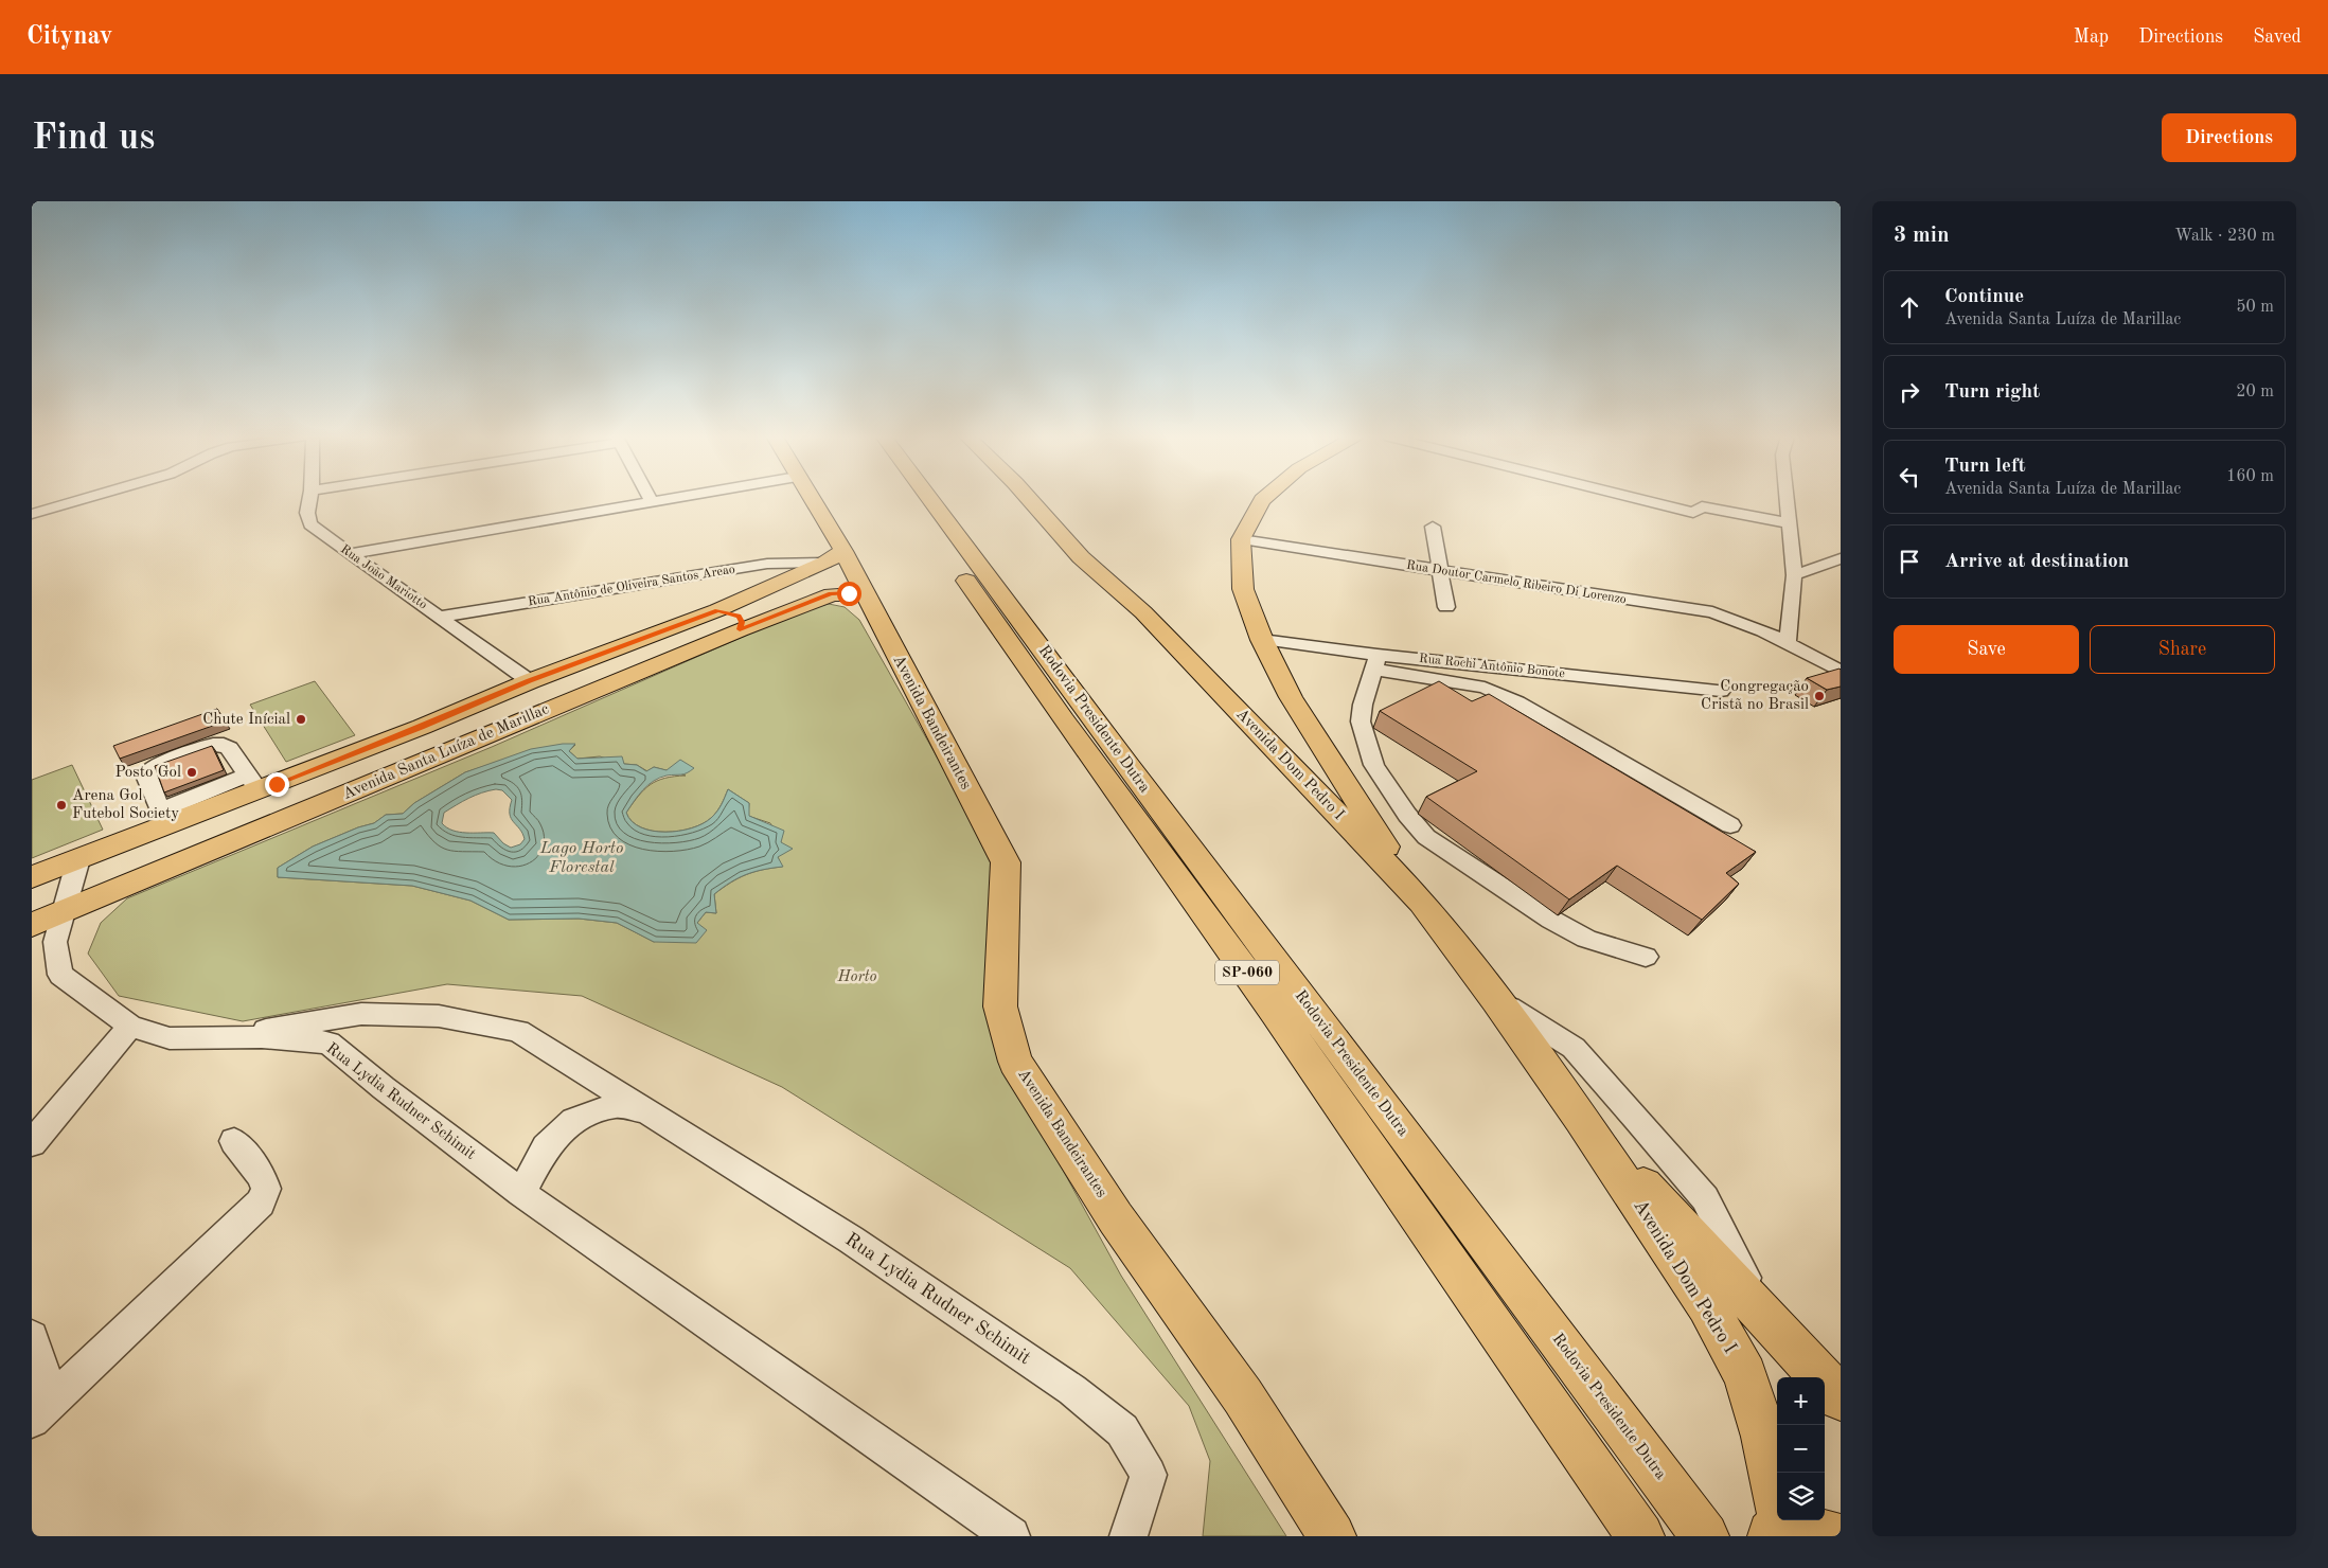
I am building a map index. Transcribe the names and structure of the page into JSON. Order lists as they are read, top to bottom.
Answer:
{
  "streets": {
    "main road": [
      "Rodovia Presidente Dutra",
      "Avenida Bandeirantes",
      "Avenida Santa Luíza de Marillac",
      "Avenida Dom Pedro I",
      "SP-060"
    ],
    "street": [
      "Rua João Mariotto",
      "Rua Doutor Carmelo Ribeiro Di Lorenzo",
      "Rua Antônio de Oliveira Santos Areao",
      "Rua Rochi Antônio Bonote",
      "Rua Lydia Rudner Schimit"
    ]
  },
  "crossings": [
    ["Rua João Mariotto", "Rua Antônio de Oliveira Santos Areao"],
    ["Rua João Mariotto", "Avenida Santa Luíza de Marillac"],
    ["Rua Antônio de Oliveira Santos Areao", "Avenida Bandeirantes"],
    ["Rua Antônio de Oliveira Santos Areao", "Avenida Santa Luíza de Marillac"],
    ["Avenida Bandeirantes", "Avenida Santa Luíza de Marillac"]
  ],
  "water": ["Lago Horto Florestal"],
  "parks": ["Horto"],
  "places": [
    "Congregação Cristã no Brasil",
    "Chute Inícial",
    "Posto Gol",
    "Arena Gol Futebol Society"
  ],
  "page": {
    "header": "Citynav",
    "nav": ["Map", "Directions", "Saved"],
    "buttons": [
      "Directions",
      ["Save", "Share"]
    ],
    "title": "Find us",
    "heading": ["3 min", "Walk · 230 m"],
    "list": [
      ["Continue", "Avenida Santa Luíza de Marillac", "50 m"],
      ["Turn right", "20 m"],
      ["Turn left", "Avenida Santa Luíza de Marillac", "160 m"],
      "Arrive at destination"
    ],
    "map_buttons": ["+", "−"]
  }
}
